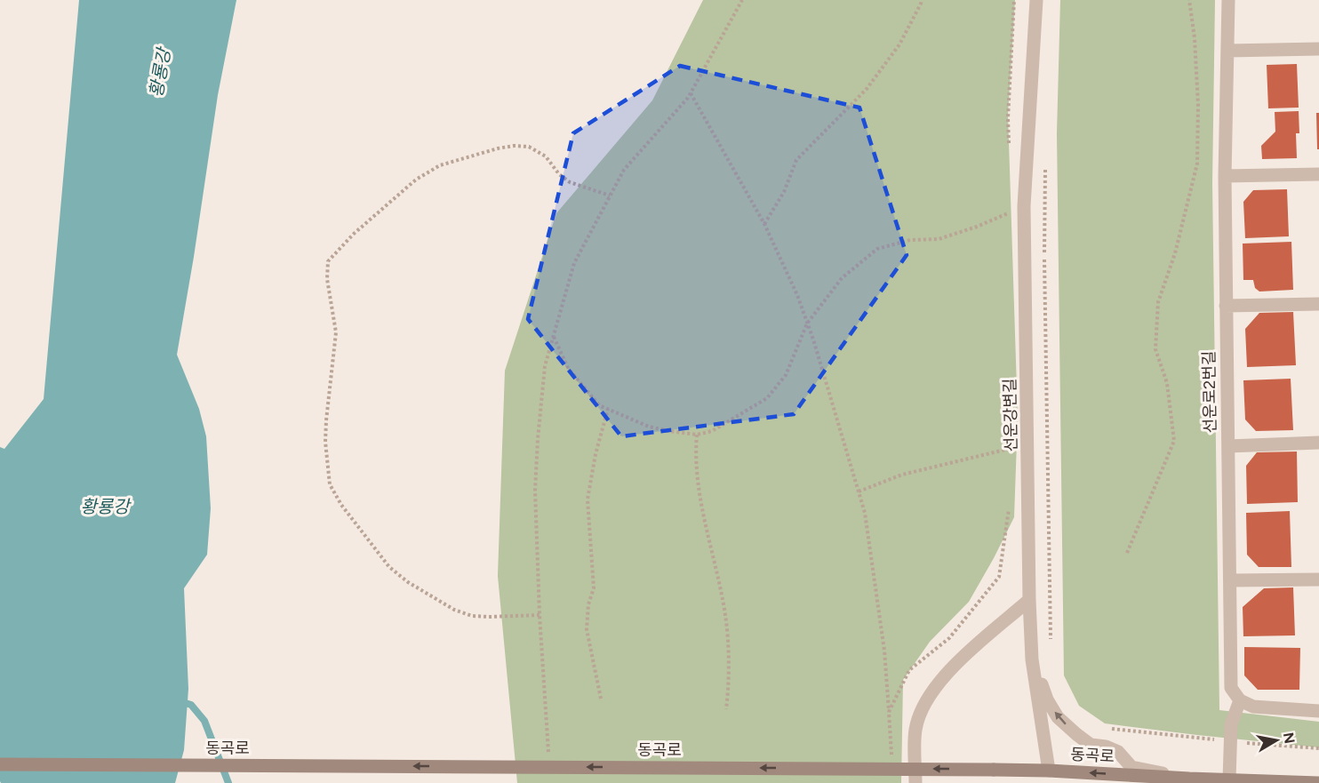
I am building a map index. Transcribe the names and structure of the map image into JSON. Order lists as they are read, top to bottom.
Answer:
{
  "streets": {
    "main road": ["동곡로"],
    "street": ["선운로2번길", "선운강변길"]
  },
  "one_way": ["동곡로"],
  "water": ["황룡강"],
  "north": "right"
}
